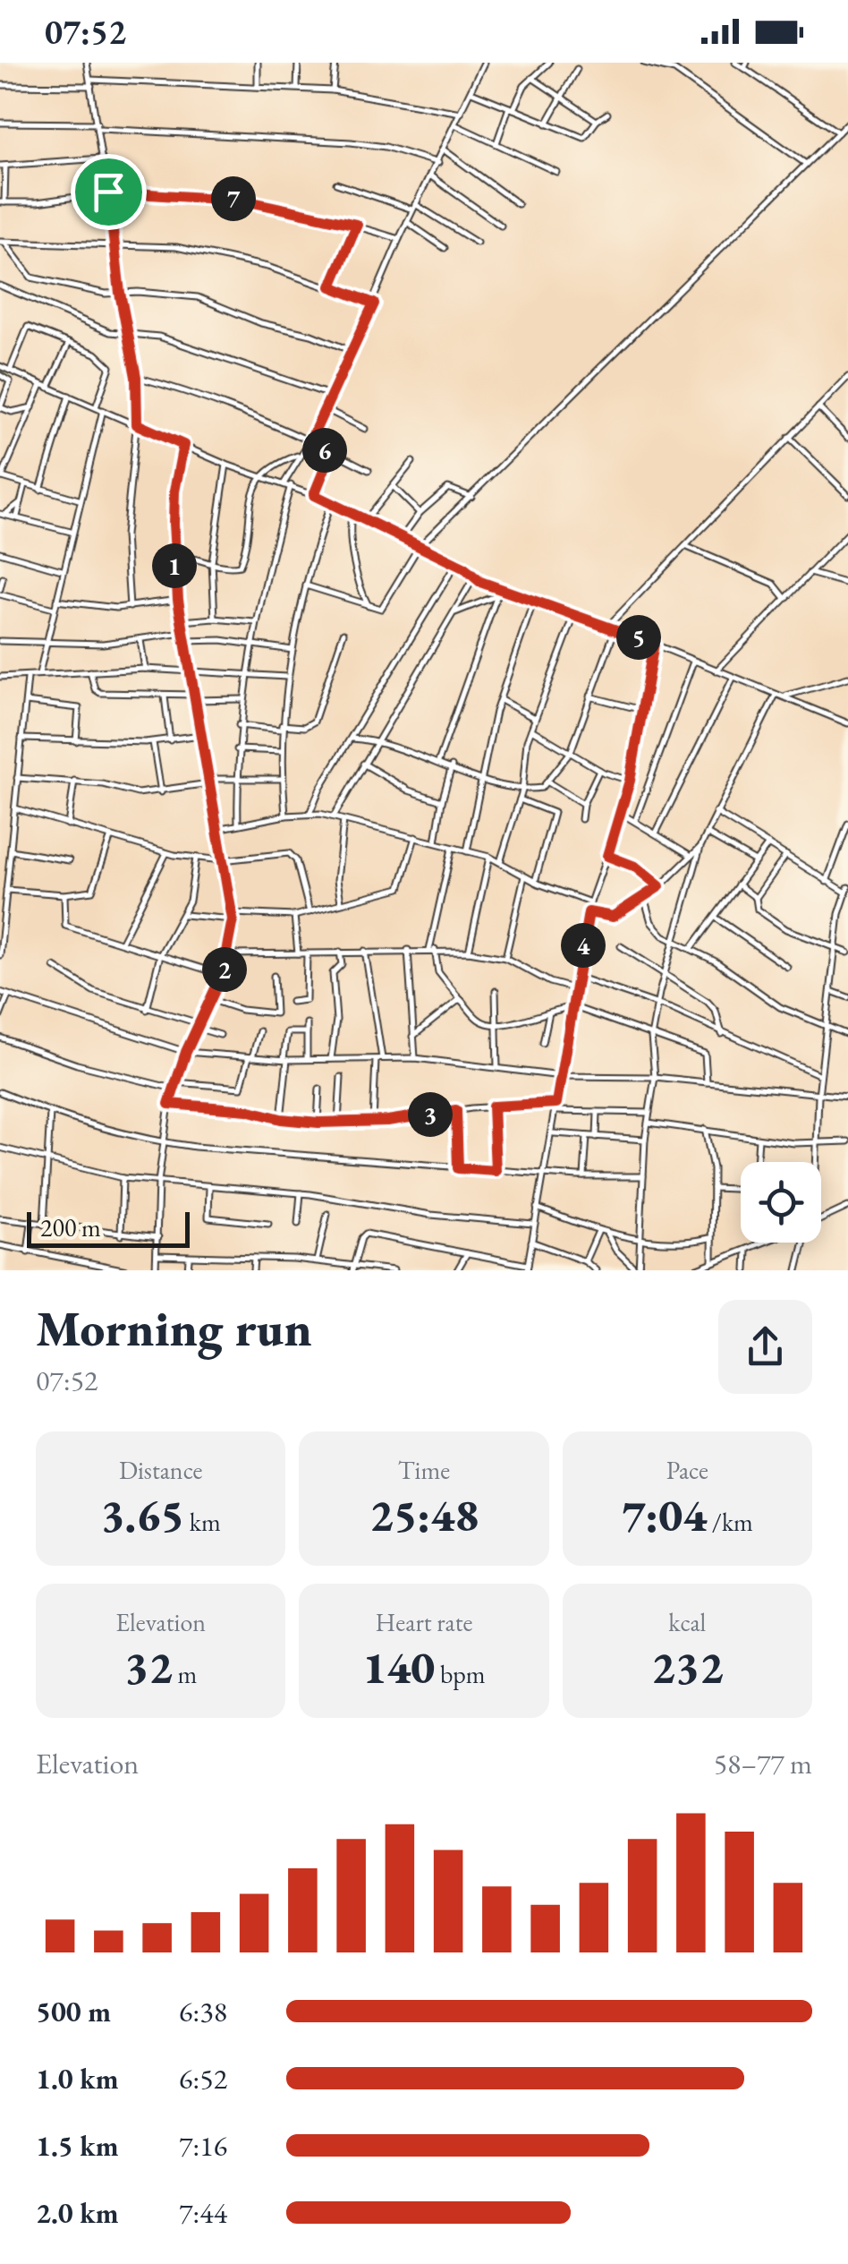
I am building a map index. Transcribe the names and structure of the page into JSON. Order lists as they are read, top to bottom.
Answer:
{
  "scale_bar": "200 m",
  "page": {
    "status": "07:52",
    "pins": [
      "7",
      "6",
      "1",
      "5",
      "4",
      "2",
      "3"
    ],
    "scale": "200 m",
    "heading": ["Morning run", "07:52"],
    "stats": [
      ["Distance", "3.65 km"],
      ["Time", "25:48"],
      ["Pace", "7:04 /km"],
      ["Elevation", "32 m"],
      ["Heart rate", "140 bpm"],
      ["kcal", "232"]
    ],
    "chart": ["Elevation", "58–77 m"],
    "list": [
      {
        "name": "500 m",
        "note": "6:38"
      },
      {
        "name": "1.0 km",
        "note": "6:52"
      },
      {
        "name": "1.5 km",
        "note": "7:16"
      },
      {
        "name": "2.0 km",
        "note": "7:44"
      }
    ]
  }
}
